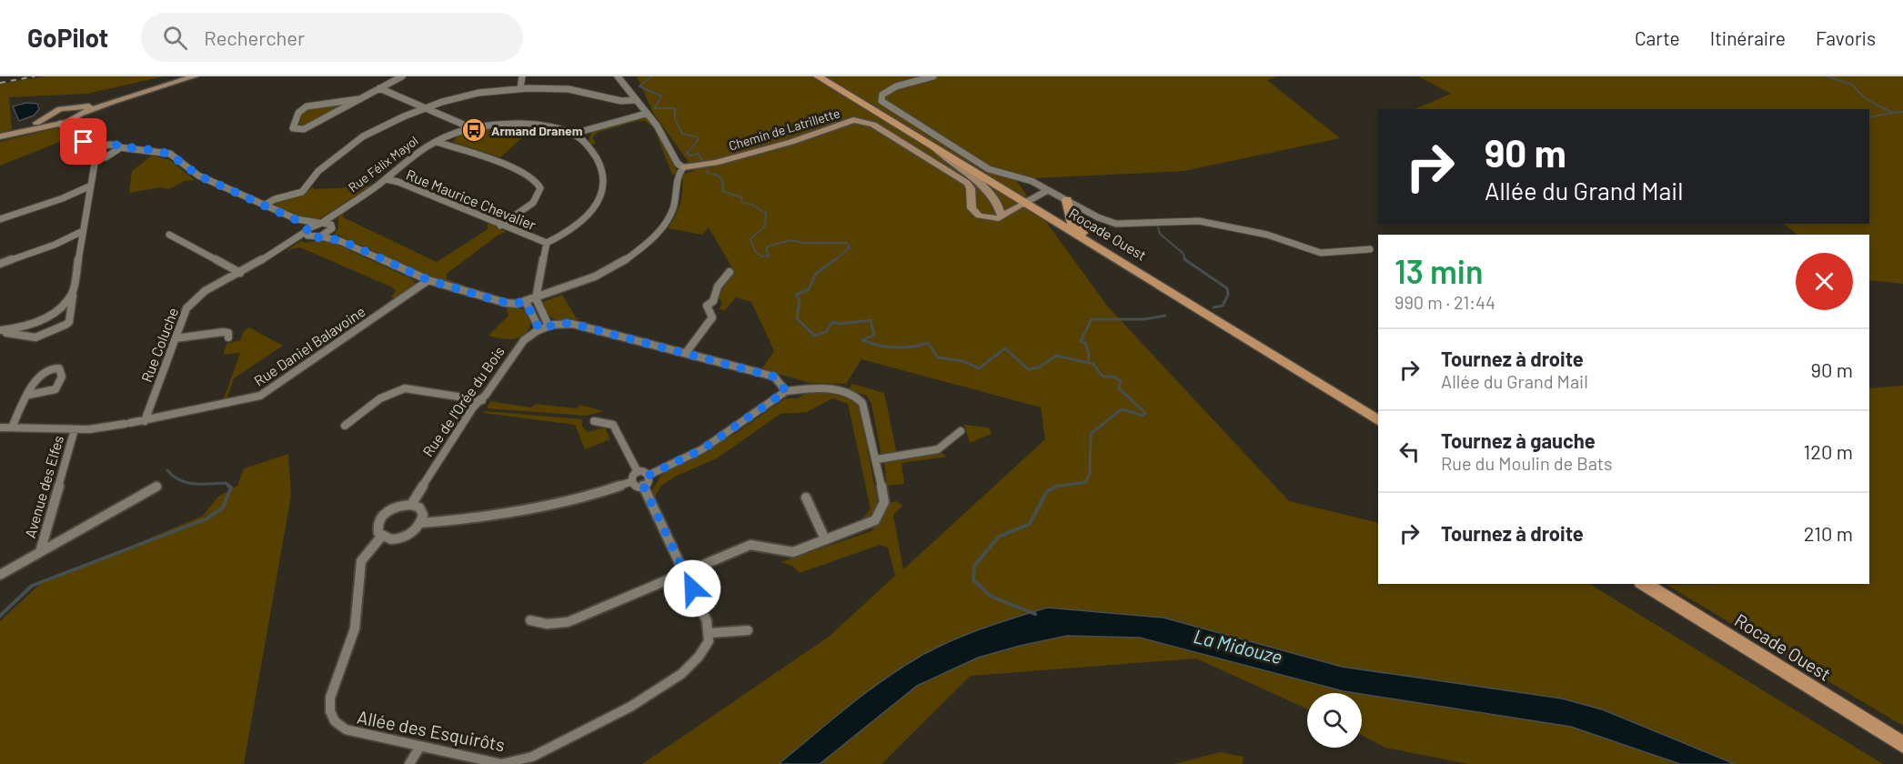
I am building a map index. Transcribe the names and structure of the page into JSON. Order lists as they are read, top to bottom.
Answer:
{
  "streets": {
    "main road": ["Rocade Ouest"],
    "street": [
      "Chemin de Latrillette",
      "Rue Félix Mayol",
      "Rue Maurice Chevalier",
      "Rue Coluche",
      "Rue Daniel Balavoine",
      "Rue de l'Orée du Bois",
      "Avenue des Elfes",
      "Allée des Esquirôts"
    ]
  },
  "crossings": [
    ["Rue Félix Mayol", "Rue Maurice Chevalier"],
    ["Rue Félix Mayol", "Rue Coluche"],
    ["Rue Coluche", "Rue Daniel Balavoine"],
    ["Rue Daniel Balavoine", "Avenue des Elfes"],
    ["Rue de l'Orée du Bois", "Allée des Esquirôts"]
  ],
  "water": ["La Midouze"],
  "places": {
    "bus stop": ["Armand Dranem"]
  },
  "page": {
    "header": "GoPilot",
    "search": "Rechercher",
    "nav": ["Carte", "Itinéraire", "Favoris"],
    "turn": ["90 m", "Allée du Grand Mail"],
    "heading": ["13 min", "990 m · 21:44"],
    "list": [
      {
        "name": "Tournez à droite",
        "note": "Allée du Grand Mail",
        "value": "90 m"
      },
      {
        "name": "Tournez à gauche",
        "note": "Rue du Moulin de Bats",
        "value": "120 m"
      },
      {
        "name": "Tournez à droite",
        "value": "210 m"
      }
    ]
  }
}
